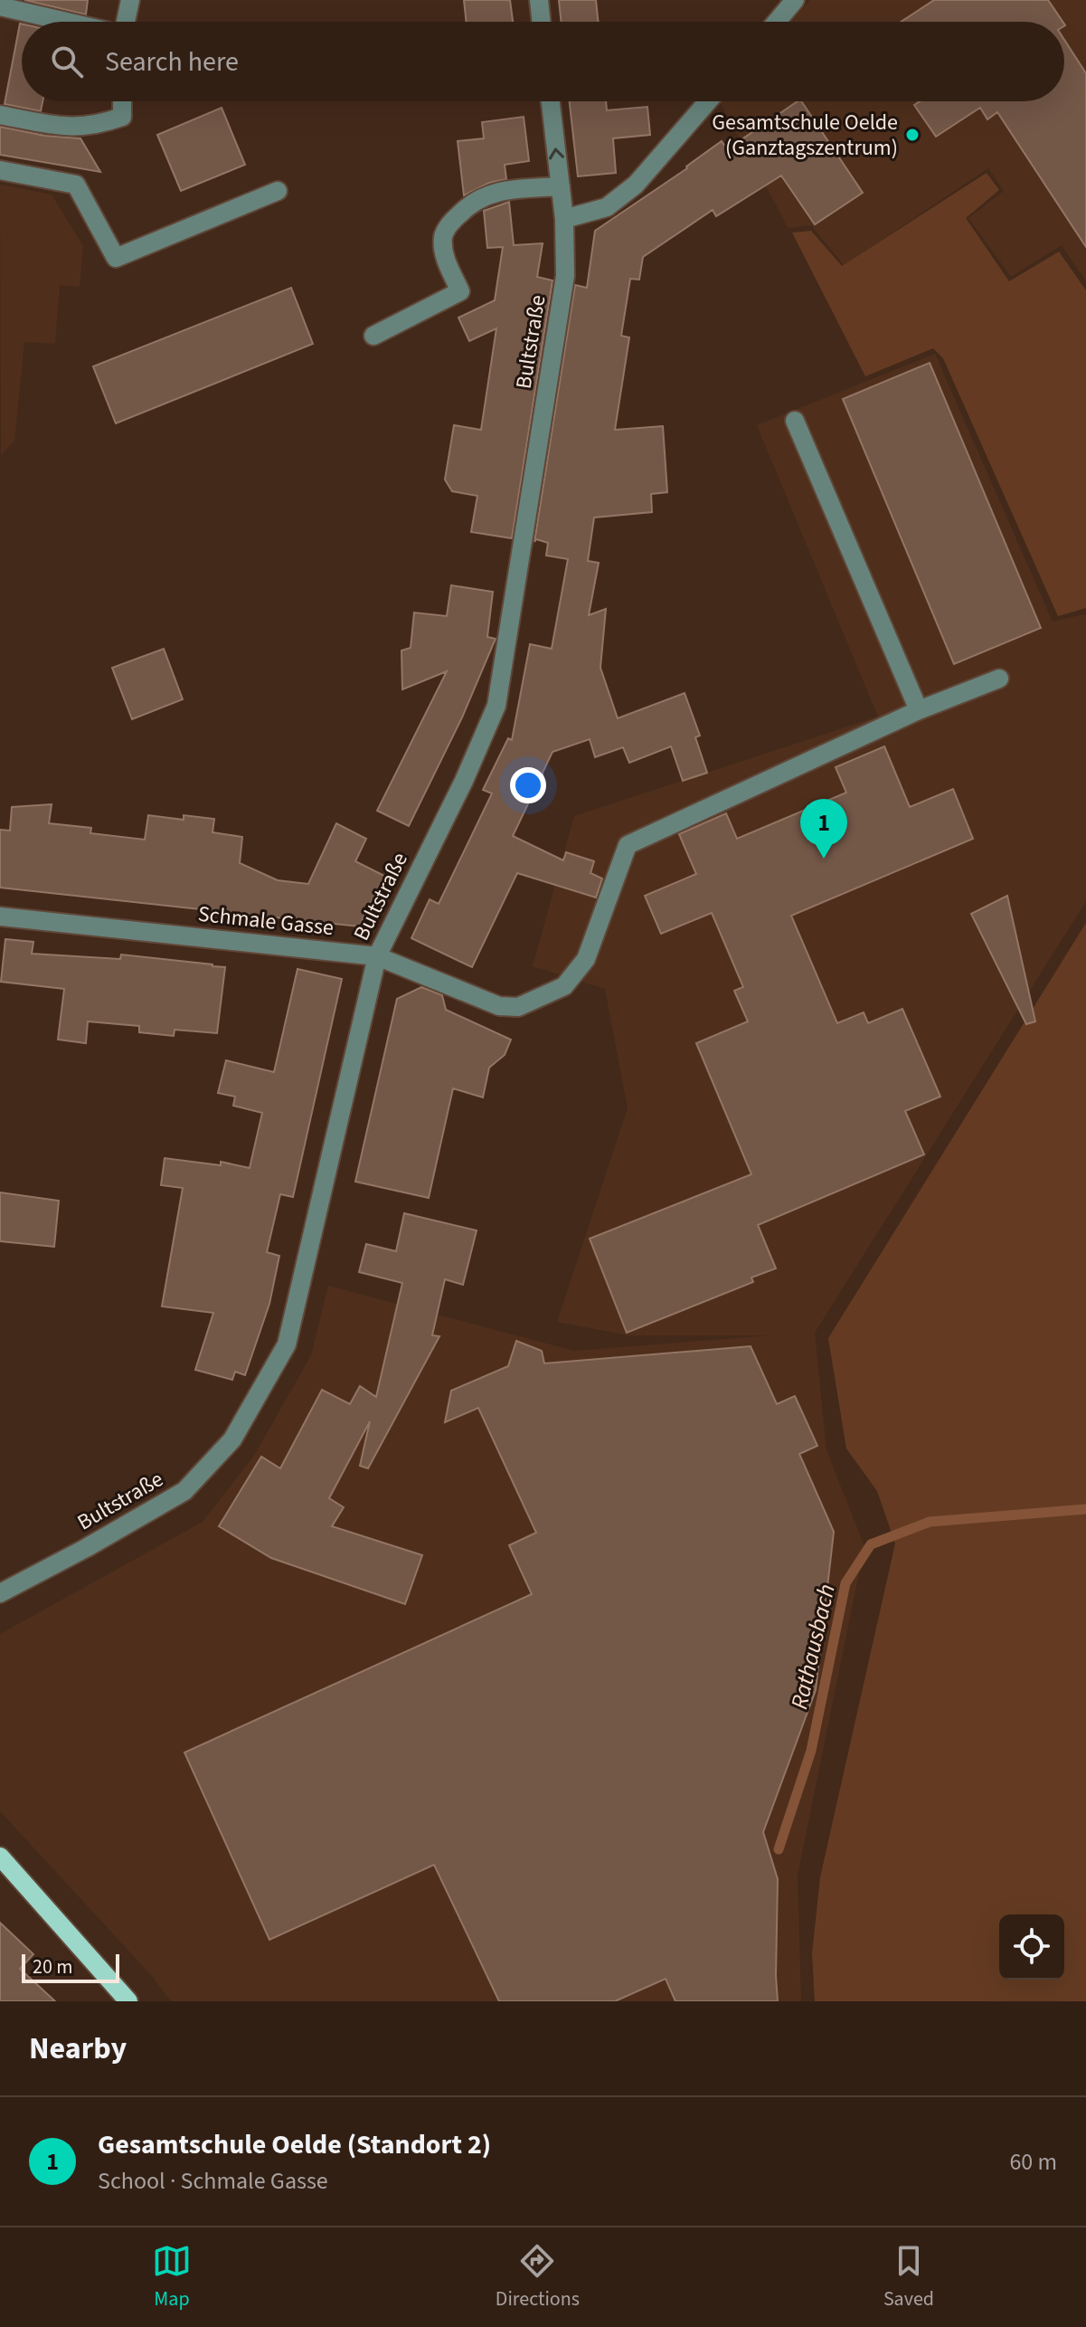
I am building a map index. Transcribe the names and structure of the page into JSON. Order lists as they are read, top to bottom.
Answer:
{
  "streets": {
    "street": ["Bultstraße", "Schmale Gasse"]
  },
  "crossings": [
    ["Bultstraße", "Schmale Gasse"]
  ],
  "water": ["Rathausbach"],
  "places": ["Gesamtschule Oelde (Ganztagszentrum)"],
  "scale_bar": "20 m",
  "page": {
    "search": "Search here",
    "pins": "1",
    "scale": "20 m",
    "heading": "Nearby",
    "list": [
      {
        "mark": "1",
        "name": "Gesamtschule Oelde (Standort 2)",
        "note": "School · Schmale Gasse",
        "value": "60 m"
      }
    ],
    "nav": ["Map", "Directions", "Saved"]
  }
}
